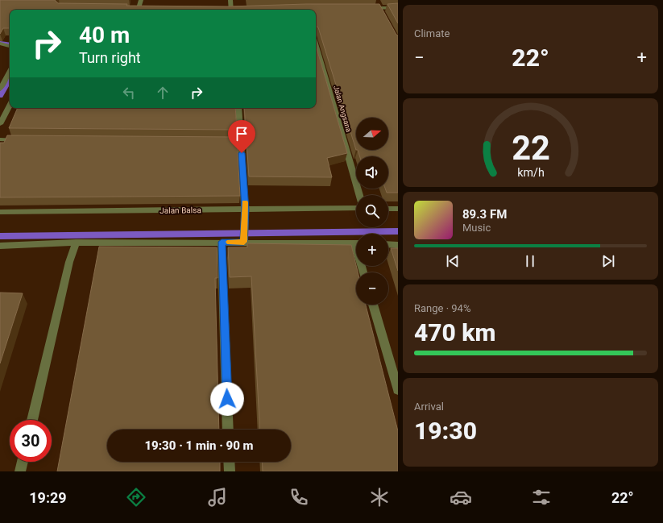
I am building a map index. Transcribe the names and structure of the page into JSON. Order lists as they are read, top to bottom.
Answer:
{
  "streets": {
    "street": ["Jalan Angsana", "Jalan Balsa"]
  },
  "north": "right",
  "page": {
    "tile": [
      "Climate",
      ["Range · 94%", "470 km"],
      ["Arrival", "19:30"]
    ],
    "turn": ["40 m", "Turn right"],
    "heat": ["−", "22°", "+"],
    "map_buttons": ["+", "−"],
    "song": ["89.3 FM", "Music"],
    "limit": "30",
    "trip": "19:30 · 1 min · 90 m",
    "tabs": ["19:29", "22°"],
    "gauge": ["22", "km/h"]
  }
}
